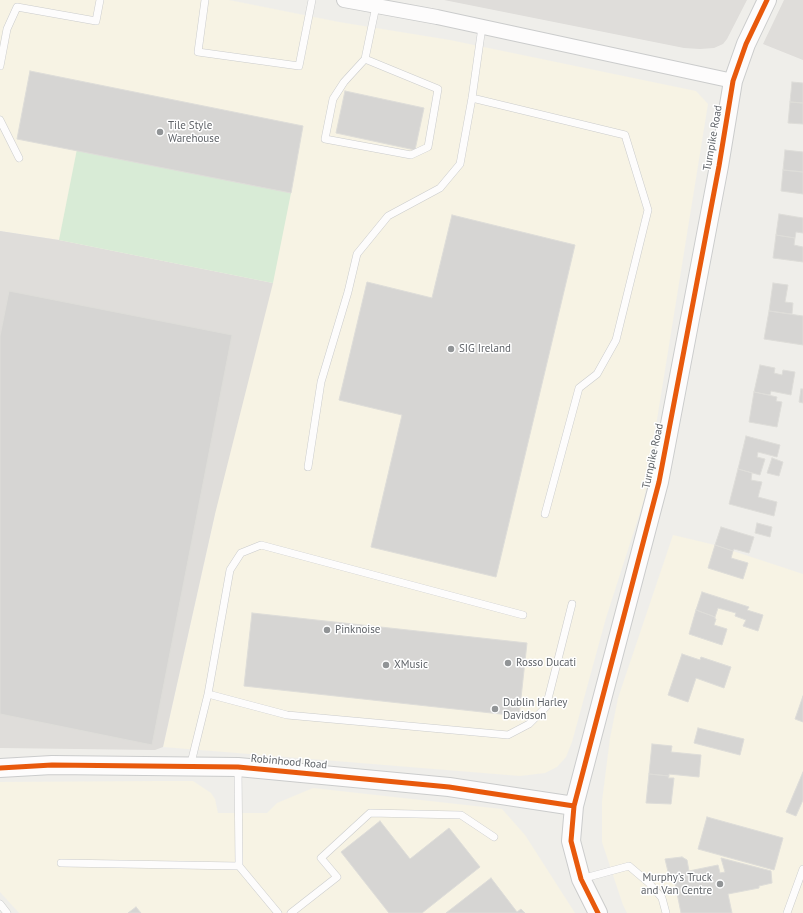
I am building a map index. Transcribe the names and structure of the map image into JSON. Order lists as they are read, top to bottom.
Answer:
{
  "streets": {
    "street": ["Turnpike Road", "Robinhood Road"]
  },
  "crossings": [
    ["Turnpike Road", "Robinhood Road"]
  ],
  "places": [
    "Tile Style Warehouse",
    "SIG Ireland",
    "Pinknoise",
    "Rosso Ducati",
    "XMusic",
    "Dublin Harley Davidson",
    "Murphy's Truck and Van Centre"
  ]
}
